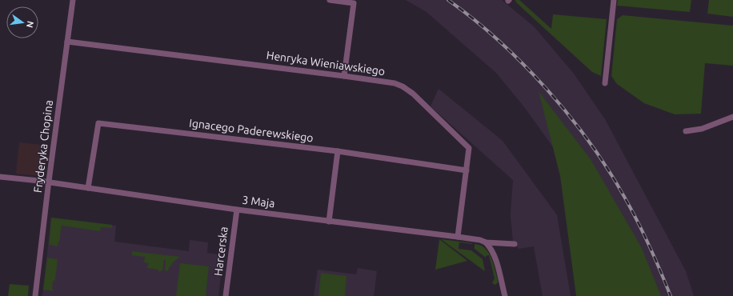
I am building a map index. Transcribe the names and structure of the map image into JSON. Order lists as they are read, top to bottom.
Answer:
{
  "streets": {
    "street": [
      "Henryka Wieniawskiego",
      "Ignacego Paderewskiego",
      "Fryderyka Chopina",
      "3 Maja",
      "Harcerska"
    ]
  },
  "crossings": [
    ["Henryka Wieniawskiego", "Ignacego Paderewskiego"],
    ["Henryka Wieniawskiego", "Fryderyka Chopina"],
    ["Henryka Wieniawskiego", "3 Maja"],
    ["Ignacego Paderewskiego", "3 Maja"],
    ["Fryderyka Chopina", "3 Maja"],
    ["3 Maja", "Harcerska"]
  ],
  "north": "right"
}
